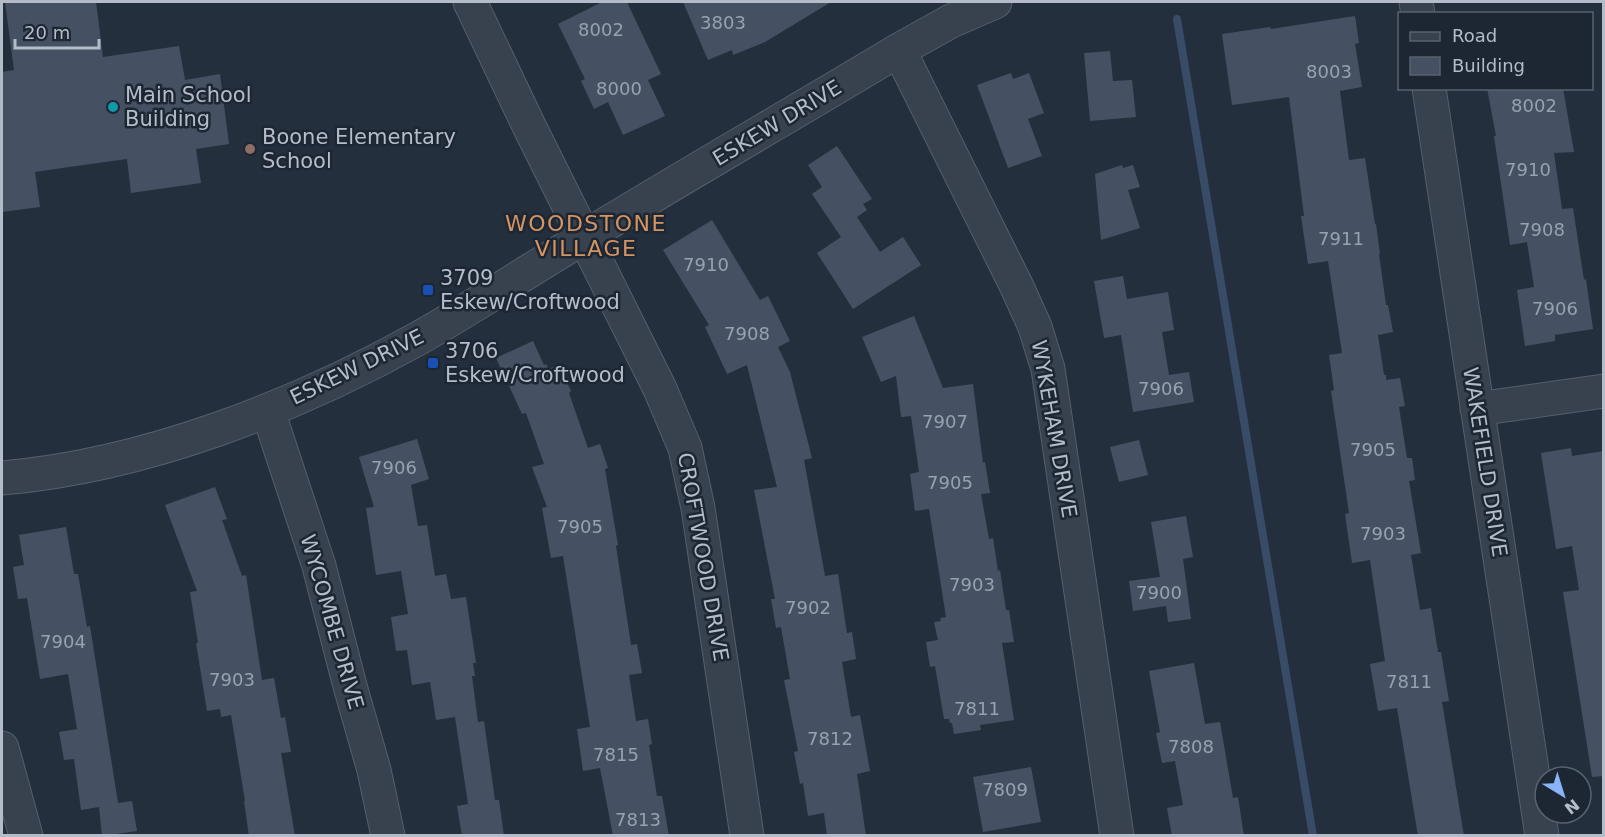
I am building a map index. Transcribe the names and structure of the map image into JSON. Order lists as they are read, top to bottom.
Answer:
{
  "streets": {
    "street": [
      "ESKEW DRIVE",
      "WYKEHAM DRIVE",
      "WAKEFIELD DRIVE",
      "CROFTWOOD DRIVE",
      "WYCOMBE DRIVE"
    ]
  },
  "crossings": [
    ["ESKEW DRIVE", "WYKEHAM DRIVE"],
    ["ESKEW DRIVE", "CROFTWOOD DRIVE"],
    ["ESKEW DRIVE", "WYCOMBE DRIVE"]
  ],
  "districts": ["WOODSTONE VILLAGE"],
  "places": {
    "other": ["Main School Building", "Boone Elementary School"],
    "transit": ["3709 Eskew/Croftwood", "3706 Eskew/Croftwood"]
  },
  "house_numbers": [
    "3803",
    "8002",
    "8003",
    "8000",
    "8002",
    "7910",
    "7908",
    "7911",
    "7910",
    "7906",
    "7908",
    "7906",
    "7907",
    "7905",
    "7906",
    "7905",
    "7905",
    "7903",
    "7903",
    "7900",
    "7902",
    "7904",
    "7903",
    "7811",
    "7811",
    "7812",
    "7808",
    "7815",
    "7809",
    "7813"
  ],
  "legend": ["Road", "Building"],
  "scale_bar": "20 m",
  "north": "bottom right"
}
